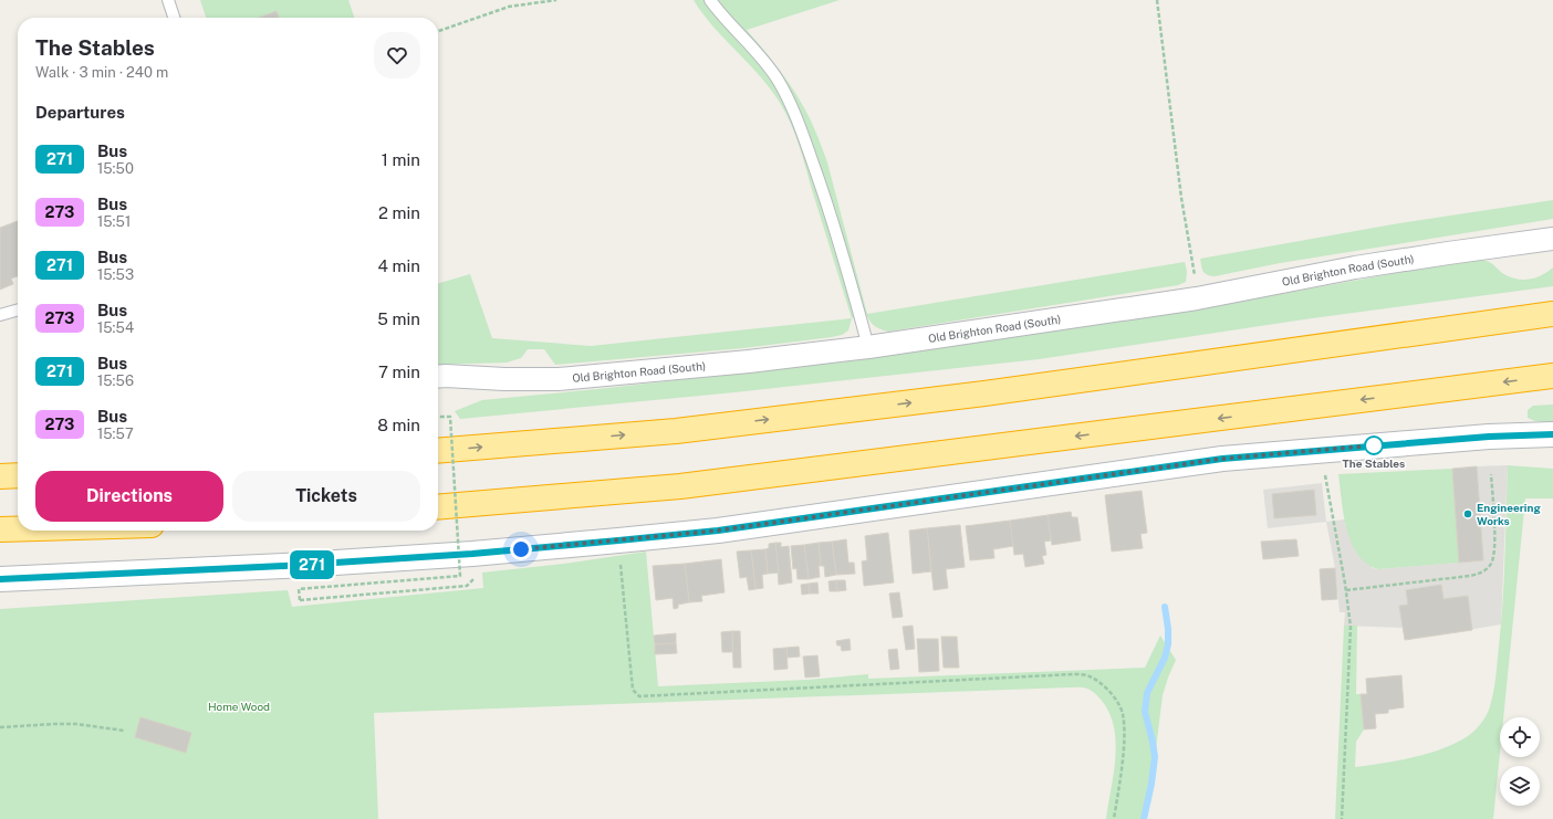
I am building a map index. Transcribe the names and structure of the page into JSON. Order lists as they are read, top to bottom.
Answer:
{
  "streets": {
    "street": ["Old Brighton Road (South)"]
  },
  "parks": ["Home Wood"],
  "places": ["The Stables", "Engineering Works"],
  "lines": ["bus line 271"],
  "page": {
    "on_map": "271",
    "heading": [
      ["The Stables", "Walk · 3 min · 240 m"],
      "Departures"
    ],
    "list": [
      {
        "mark": "271",
        "name": "Bus",
        "note": "15:50",
        "value": "1 min"
      },
      {
        "mark": "273",
        "name": "Bus",
        "note": "15:51",
        "value": "2 min"
      },
      {
        "mark": "271",
        "name": "Bus",
        "note": "15:53",
        "value": "4 min"
      },
      {
        "mark": "273",
        "name": "Bus",
        "note": "15:54",
        "value": "5 min"
      },
      {
        "mark": "271",
        "name": "Bus",
        "note": "15:56",
        "value": "7 min"
      },
      {
        "mark": "273",
        "name": "Bus",
        "note": "15:57",
        "value": "8 min"
      }
    ],
    "buttons": ["Directions", "Tickets"]
  }
}
